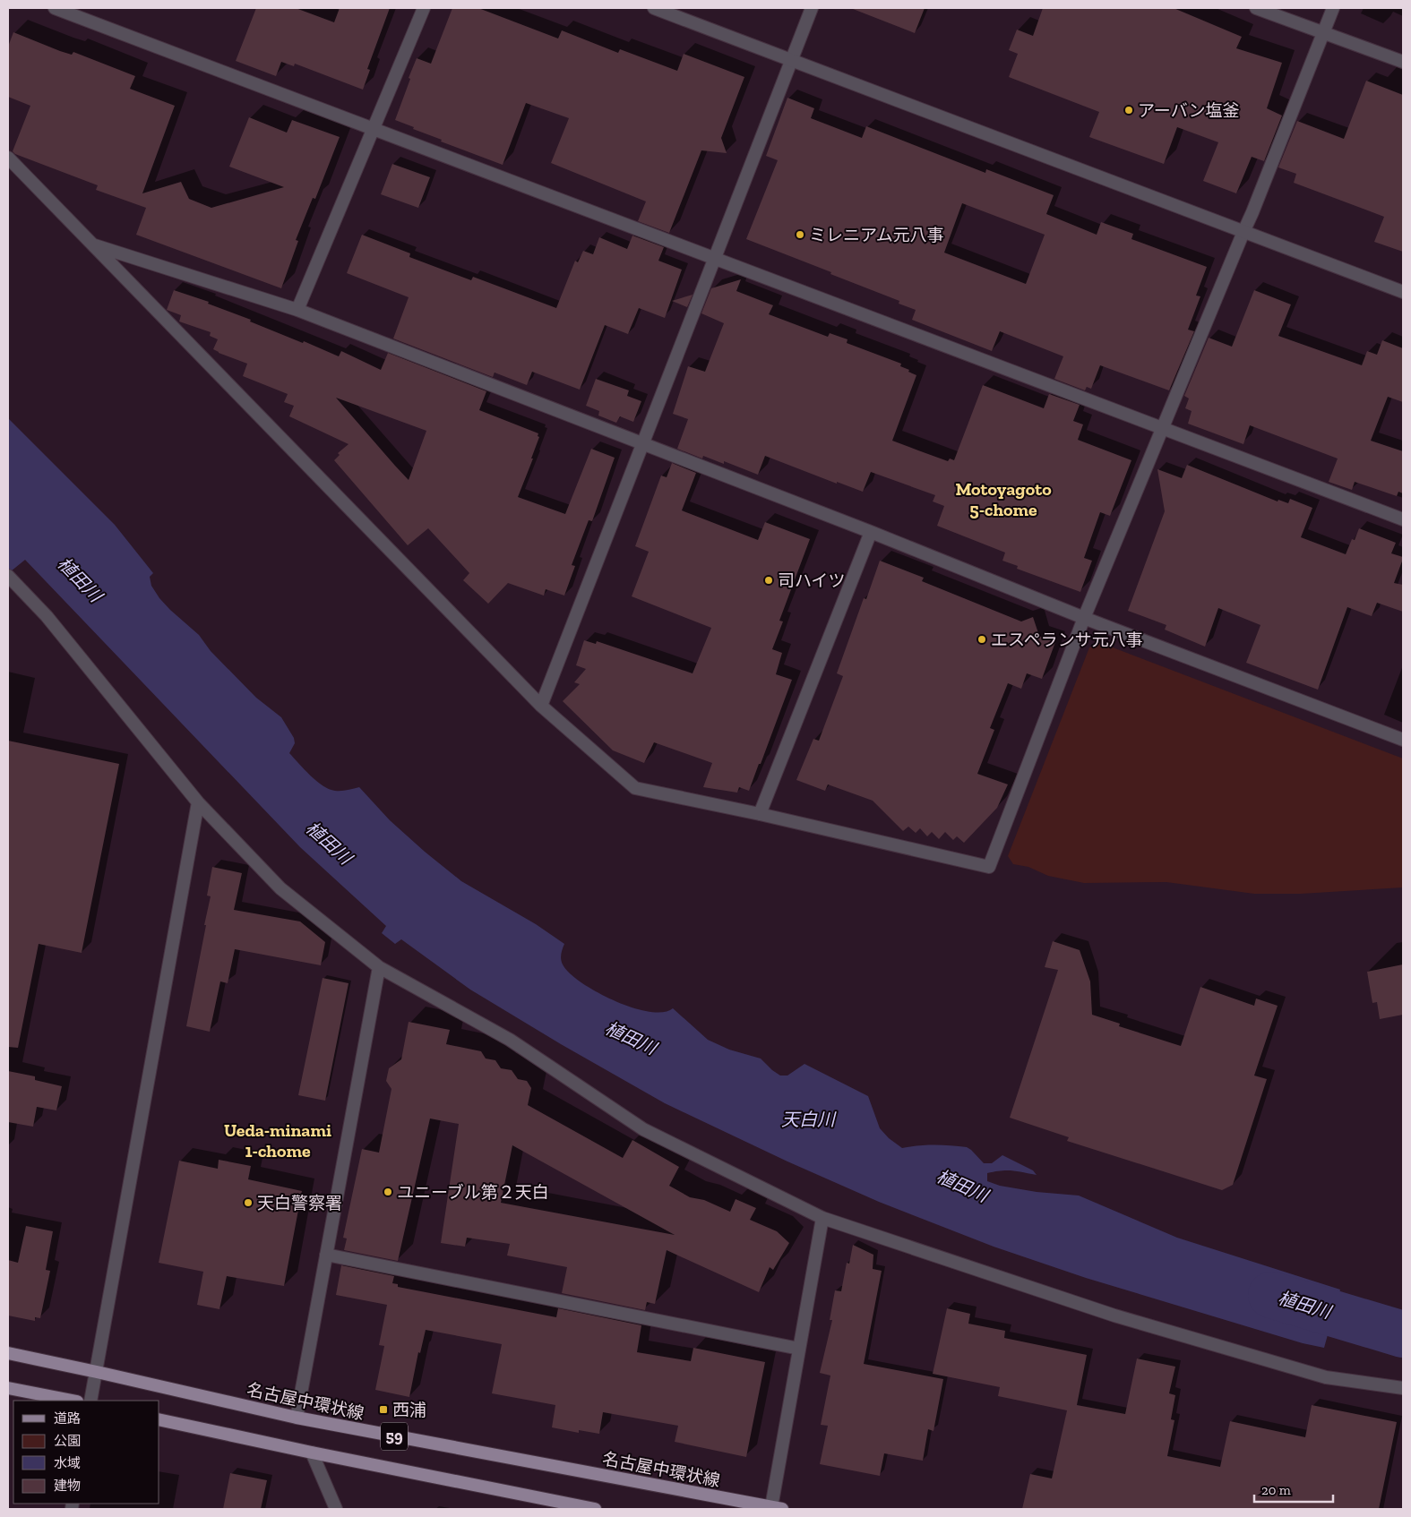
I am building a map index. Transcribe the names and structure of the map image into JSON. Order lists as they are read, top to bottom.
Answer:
{
  "streets": {
    "main road": ["名古屋中環状線", "59"]
  },
  "districts": ["Motoyagoto 5-chome", "Ueda-minami 1-chome"],
  "water": ["植田川", "天白川"],
  "places": {
    "other": [
      "アーバン塩釜",
      "ミレニアム元八事",
      "司ハイツ",
      "エスペランサ元八事",
      "ユニーブル第２天白",
      "天白警察署"
    ],
    "transit": ["西浦"]
  },
  "legend": [
    "道路",
    "公園",
    "水域",
    "建物"
  ],
  "scale_bar": "20 m"
}
